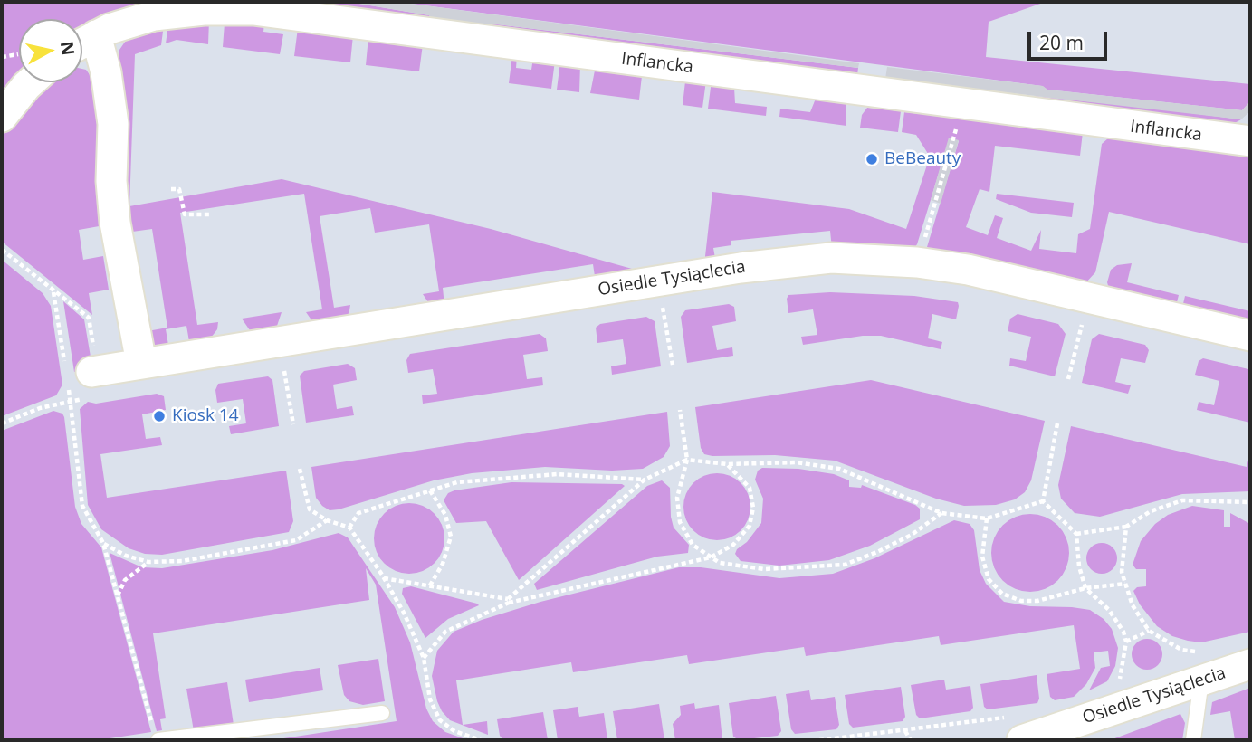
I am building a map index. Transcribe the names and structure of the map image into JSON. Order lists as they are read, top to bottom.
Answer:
{
  "streets": {
    "street": ["Inflancka", "Osiedle Tysiąclecia"]
  },
  "places": ["BeBeauty", "Kiosk 14"],
  "scale_bar": "20 m",
  "north": "right"
}
